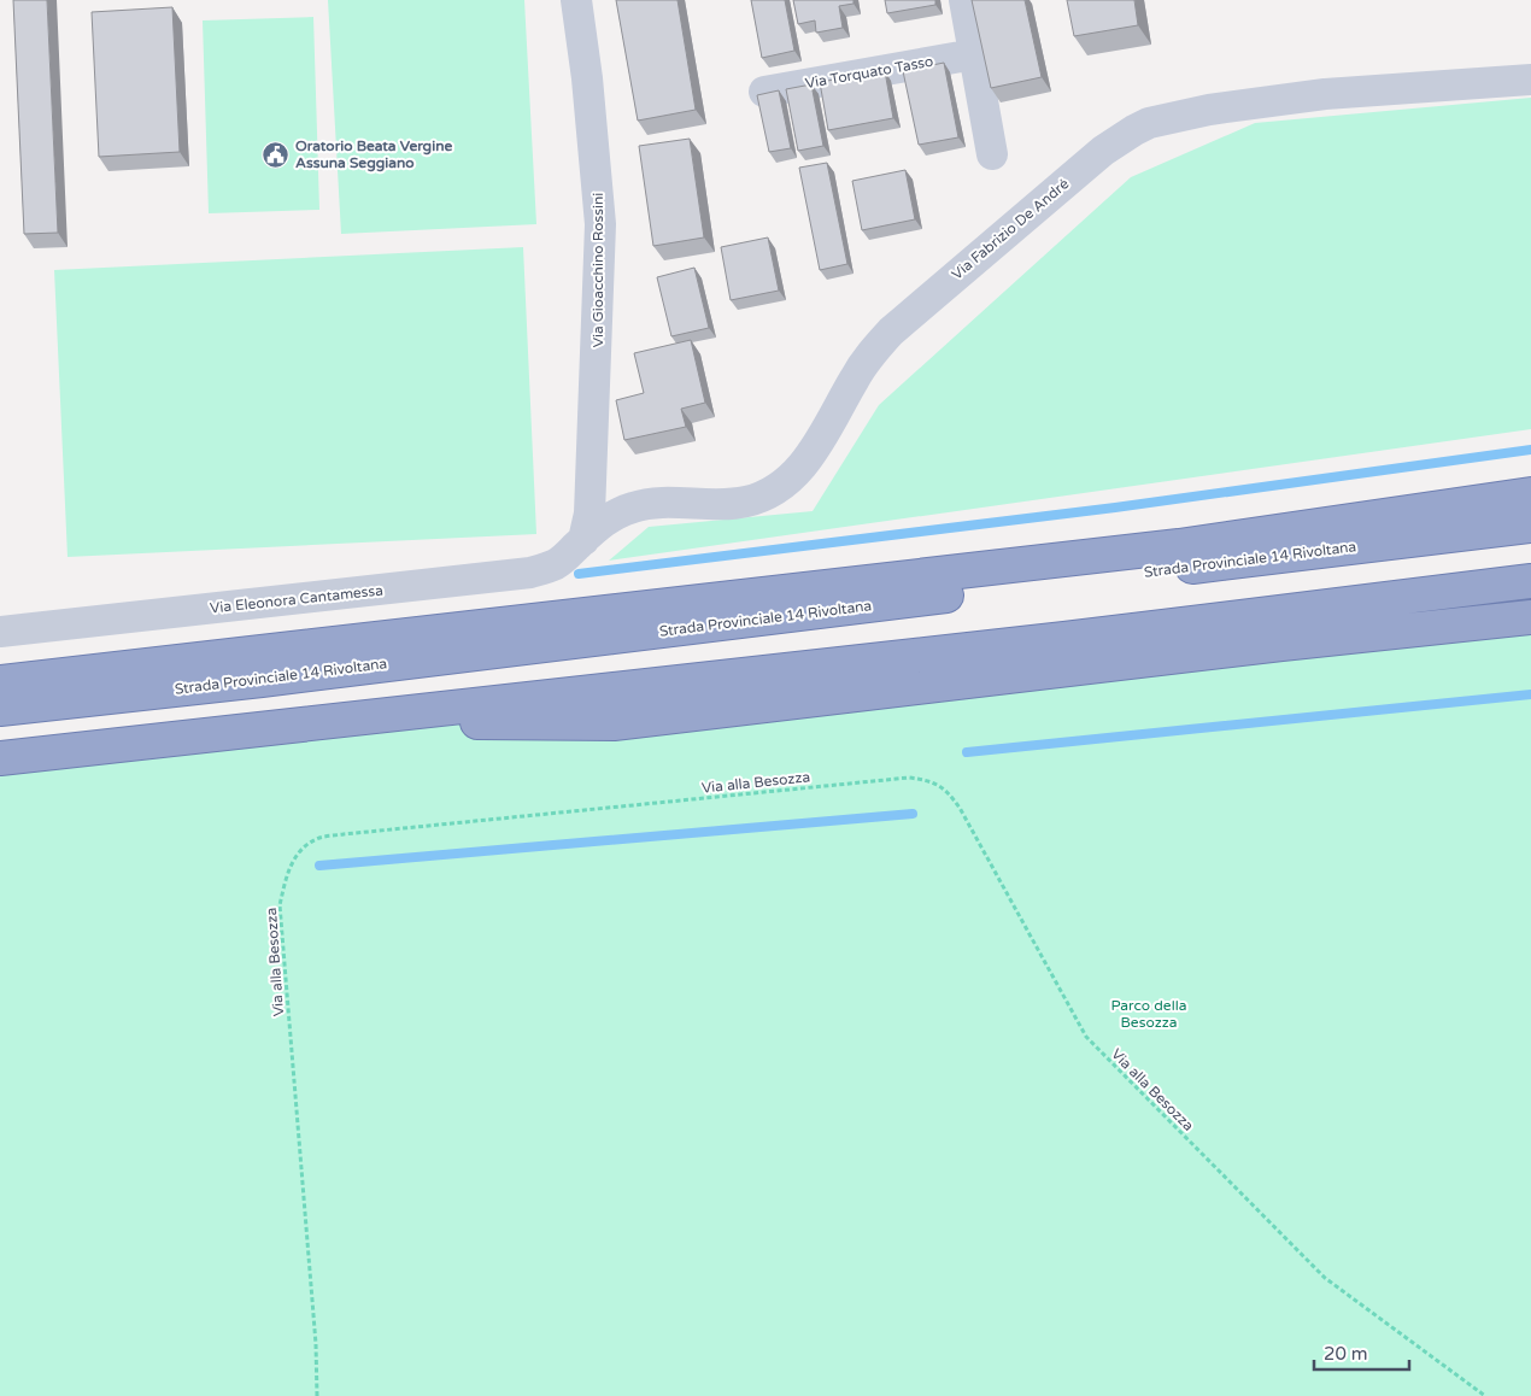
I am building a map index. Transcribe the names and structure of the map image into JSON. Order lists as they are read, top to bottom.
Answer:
{
  "streets": {
    "highway": ["Strada Provinciale 14 Rivoltana"],
    "street": [
      "Via Torquato Tasso",
      "Via Fabrizio De André",
      "Via Gioacchino Rossini",
      "Via Eleonora Cantamessa"
    ],
    "path": ["Via alla Besozza"]
  },
  "crossings": [
    ["Via Fabrizio De André", "Via Gioacchino Rossini"],
    ["Via Fabrizio De André", "Via Eleonora Cantamessa"],
    ["Via Gioacchino Rossini", "Via Eleonora Cantamessa"]
  ],
  "parks": ["Parco della Besozza"],
  "places": {
    "public building": ["Oratorio Beata Vergine Assuna Seggiano"]
  },
  "scale_bar": "20 m"
}
